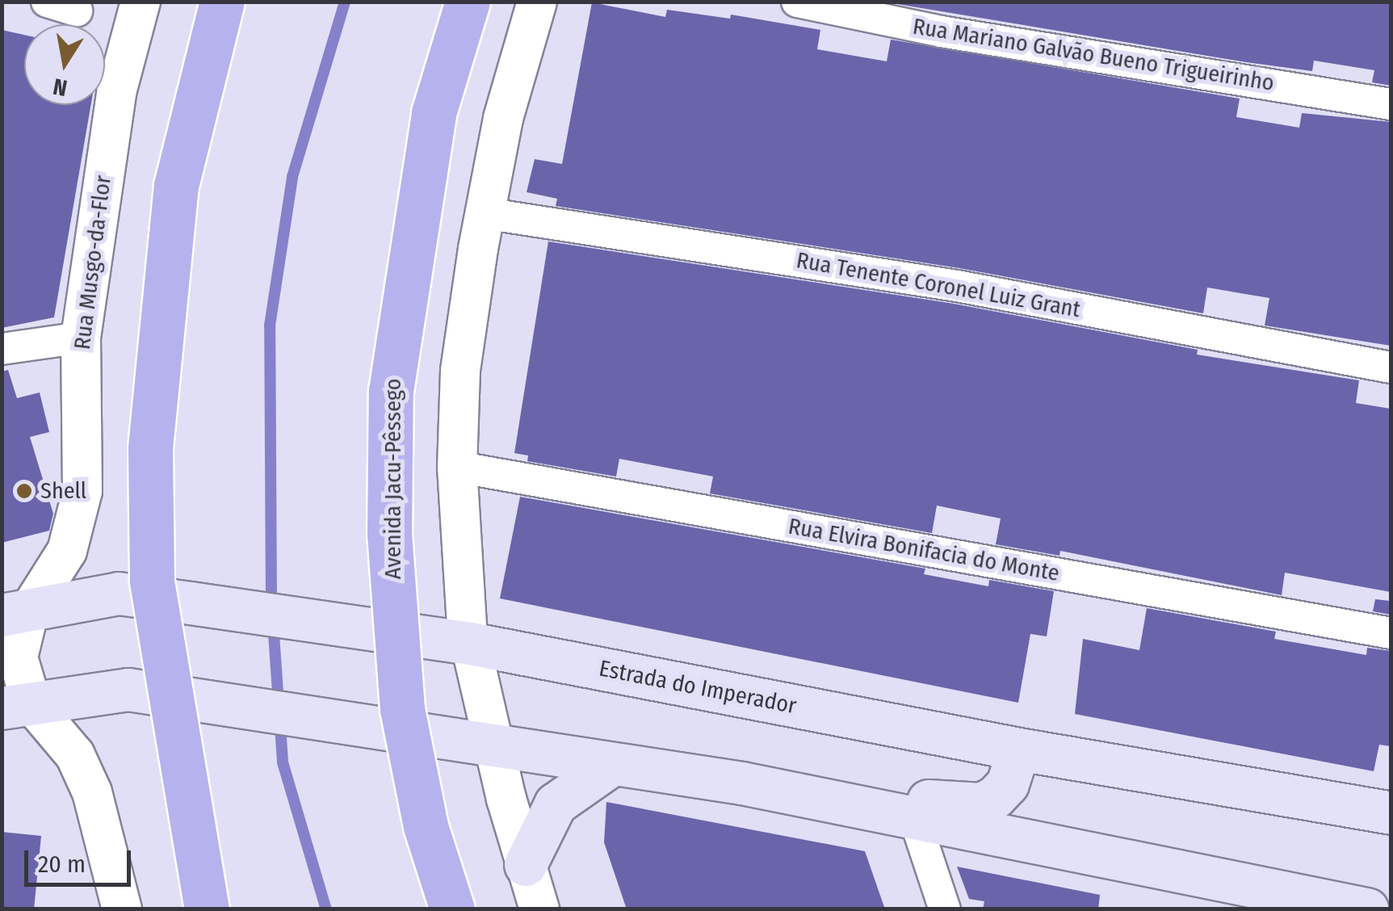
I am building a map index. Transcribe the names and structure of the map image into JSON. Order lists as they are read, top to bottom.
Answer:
{
  "streets": {
    "highway": ["Avenida Jacu-Pêssego"],
    "main road": ["Estrada do Imperador"],
    "street": [
      "Rua Mariano Galvão Bueno Trigueirinho",
      "Rua Musgo-da-Flor",
      "Rua Tenente Coronel Luiz Grant",
      "Rua Elvira Bonifacia do Monte"
    ]
  },
  "crossings": [
    ["Rua Musgo-da-Flor", "Estrada do Imperador"]
  ],
  "places": ["Shell"],
  "scale_bar": "20 m",
  "north": "bottom"
}
